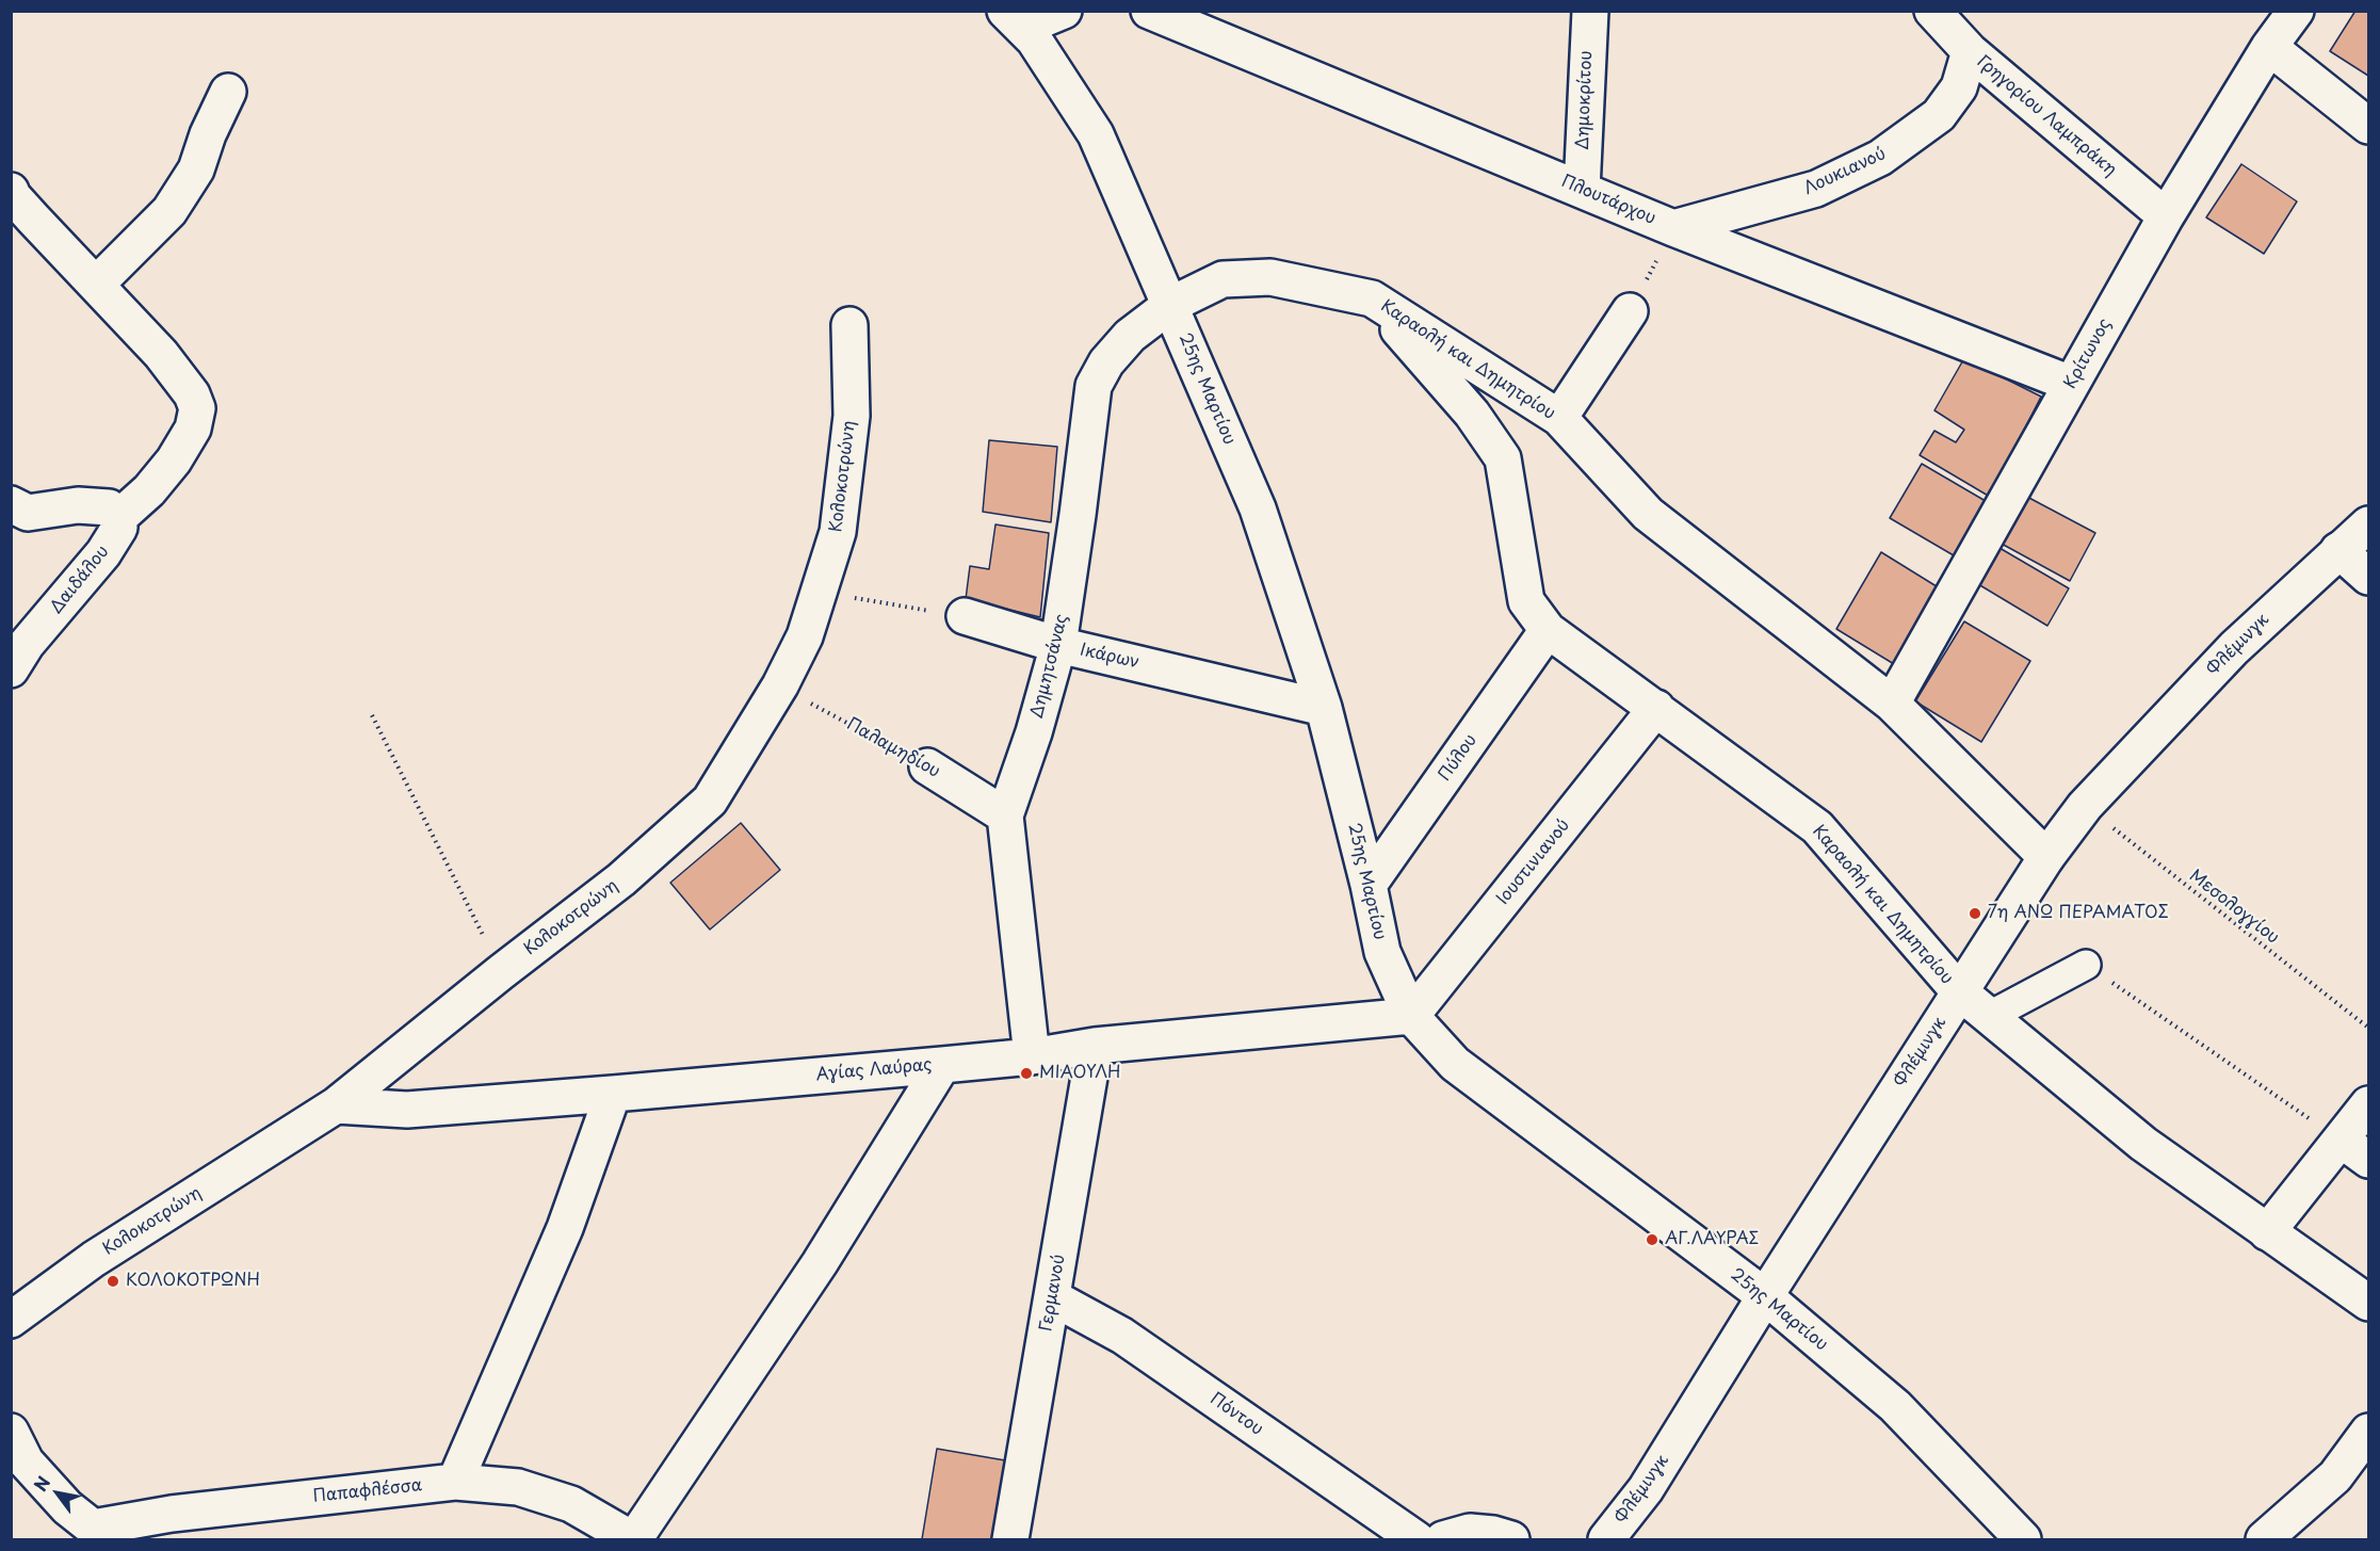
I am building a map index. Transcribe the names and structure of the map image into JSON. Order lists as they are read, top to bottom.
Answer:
{
  "streets": {
    "street": [
      "Δημοκρίτου",
      "Γρηγορίου Λαμπράκη",
      "Λουκιανού",
      "Πλουτάρχου",
      "Κρίτωνος",
      "Καραολή και Δημητρίου",
      "25ης Μαρτίου",
      "Κολοκοτρώνη",
      "Δαιδάλου",
      "Φλέμινγκ",
      "Ικάρων",
      "Δημητσάνας",
      "Παλαμηδίου",
      "Πύλου",
      "Ιουστινιανού",
      "Αγίας Λαύρας",
      "Γερμανού",
      "Πόντου",
      "Παπαφλέσσα"
    ],
    "path": ["Μεσολογγίου"]
  },
  "crossings": [
    ["Δημοκρίτου", "Πλουτάρχου"],
    ["Γρηγορίου Λαμπράκη", "Λουκιανού"],
    ["Γρηγορίου Λαμπράκη", "Κρίτωνος"],
    ["Λουκιανού", "Πλουτάρχου"],
    ["Πλουτάρχου", "Κρίτωνος"],
    ["Κρίτωνος", "Καραολή και Δημητρίου"],
    ["Καραολή και Δημητρίου", "25ης Μαρτίου"],
    ["Καραολή και Δημητρίου", "Φλέμινγκ"],
    ["Καραολή και Δημητρίου", "Δημητσάνας"],
    ["Καραολή και Δημητρίου", "Πύλου"],
    ["Καραολή και Δημητρίου", "Ιουστινιανού"],
    ["25ης Μαρτίου", "Φλέμινγκ"],
    ["25ης Μαρτίου", "Ικάρων"],
    ["25ης Μαρτίου", "Δημητσάνας"],
    ["25ης Μαρτίου", "Πύλου"],
    ["25ης Μαρτίου", "Ιουστινιανού"],
    ["25ης Μαρτίου", "Αγίας Λαύρας"],
    ["Κολοκοτρώνη", "Παλαμηδίου"],
    ["Κολοκοτρώνη", "Αγίας Λαύρας"],
    ["Φλέμινγκ", "Μεσολογγίου"],
    ["Ικάρων", "Δημητσάνας"],
    ["Δημητσάνας", "Παλαμηδίου"],
    ["Δημητσάνας", "Αγίας Λαύρας"],
    ["Ιουστινιανού", "Αγίας Λαύρας"],
    ["Αγίας Λαύρας", "Γερμανού"],
    ["Γερμανού", "Πόντου"]
  ],
  "places": [
    "7η ΑΝΩ ΠΕΡΑΜΑΤΟΣ",
    "ΜΙΑΟΥΛΗ",
    "ΑΓ.ΛΑΥΡΑΣ",
    "ΚΟΛΟΚΟΤΡΩΝΗ"
  ],
  "north": "top left"
}
